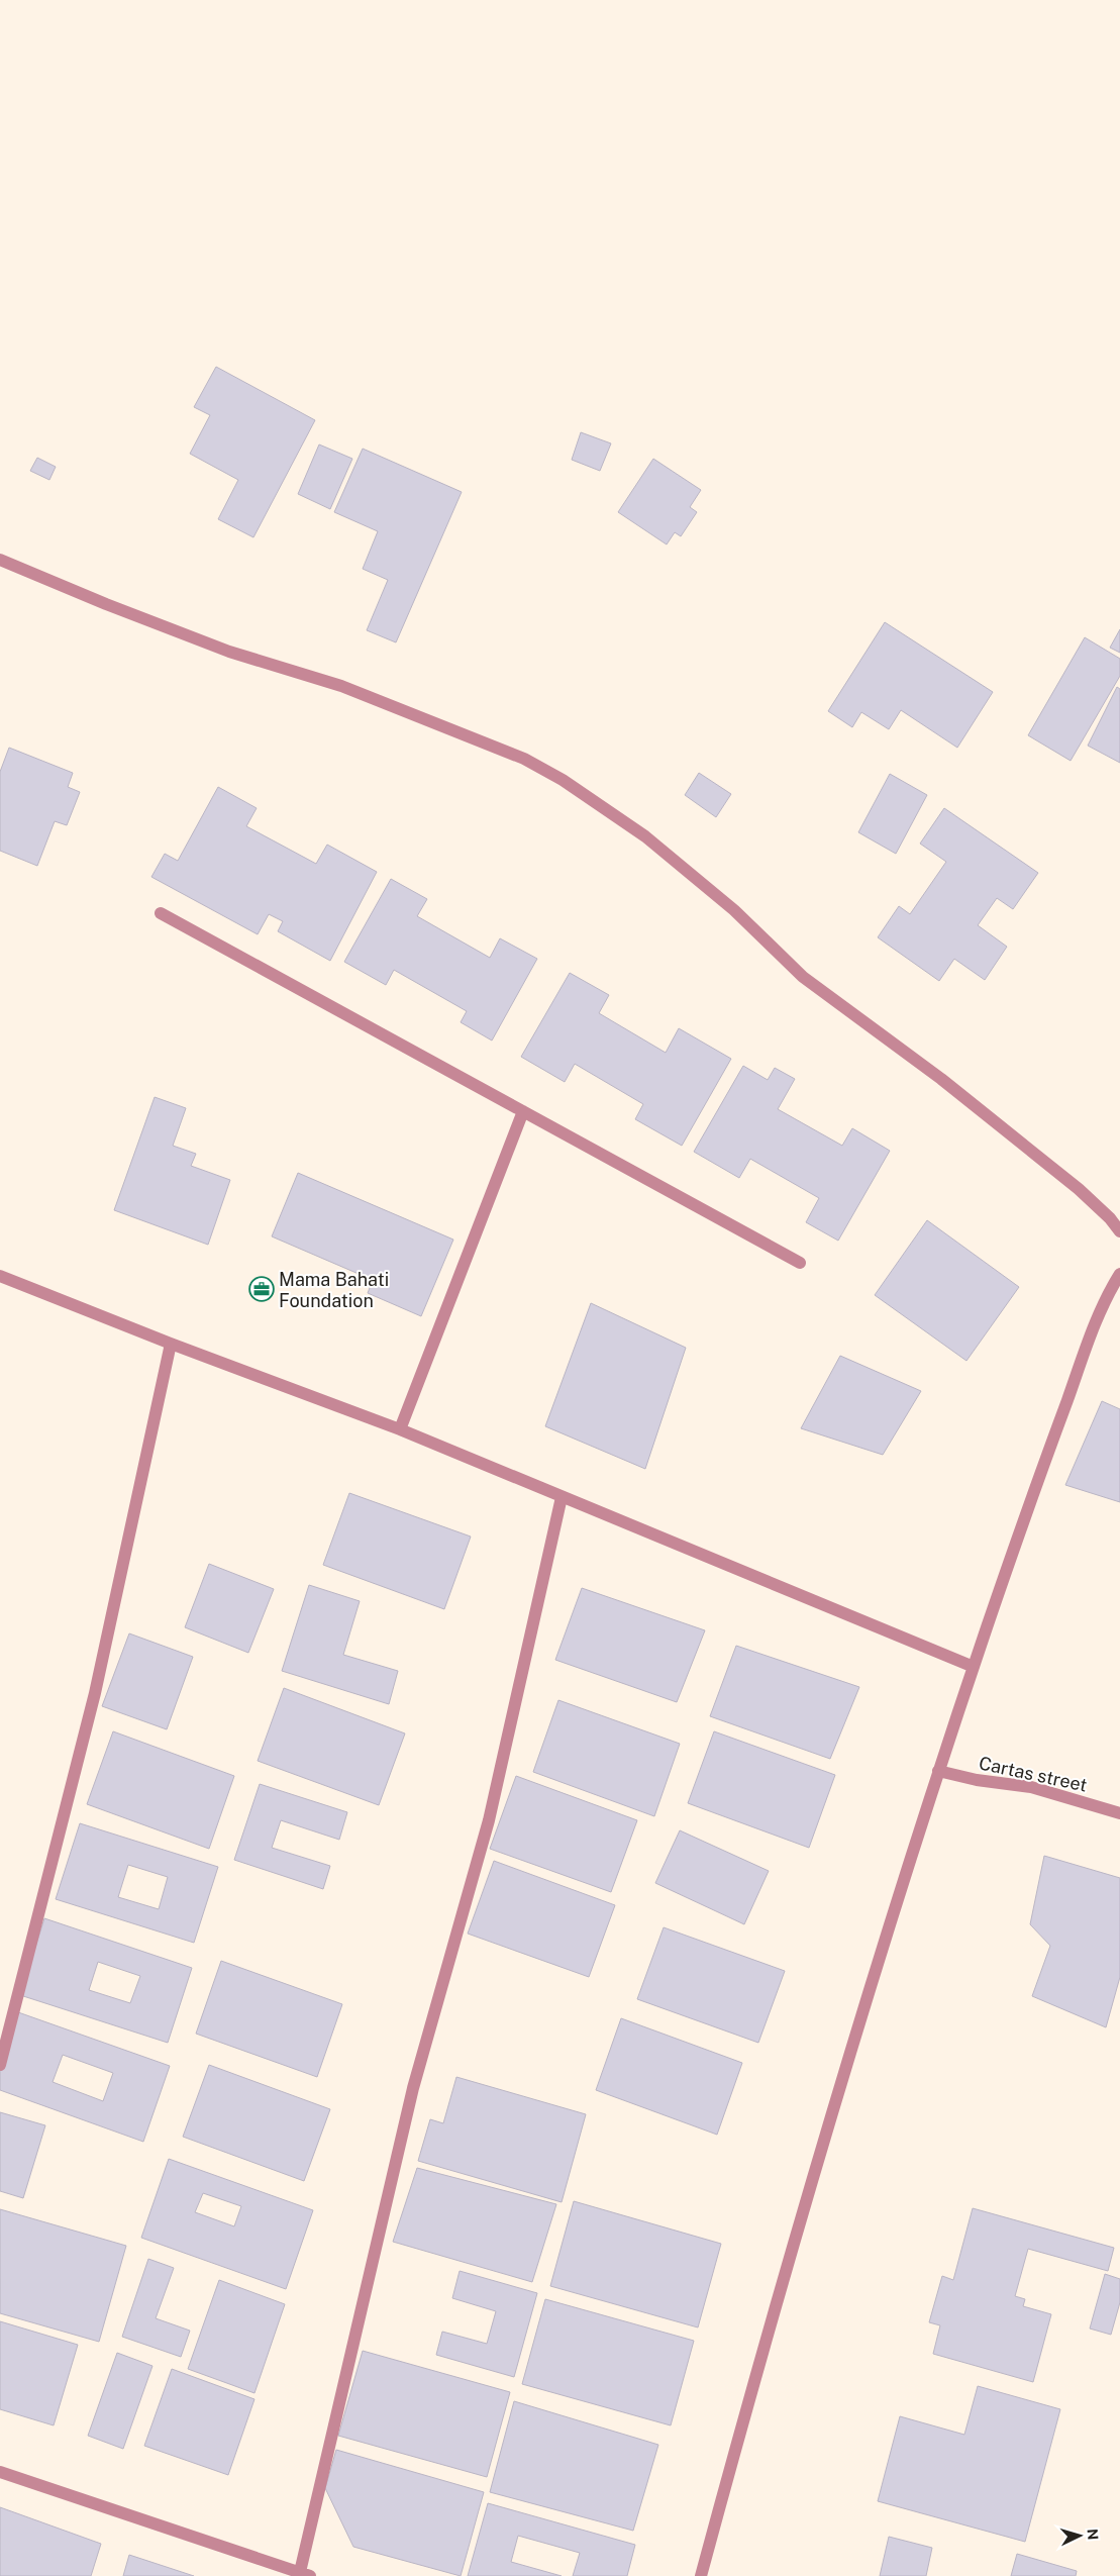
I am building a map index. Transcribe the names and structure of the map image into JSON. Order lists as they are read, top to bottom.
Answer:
{
  "streets": {
    "street": ["Cartas street"]
  },
  "places": {
    "office": ["Mama Bahati Foundation"]
  },
  "north": "right"
}
